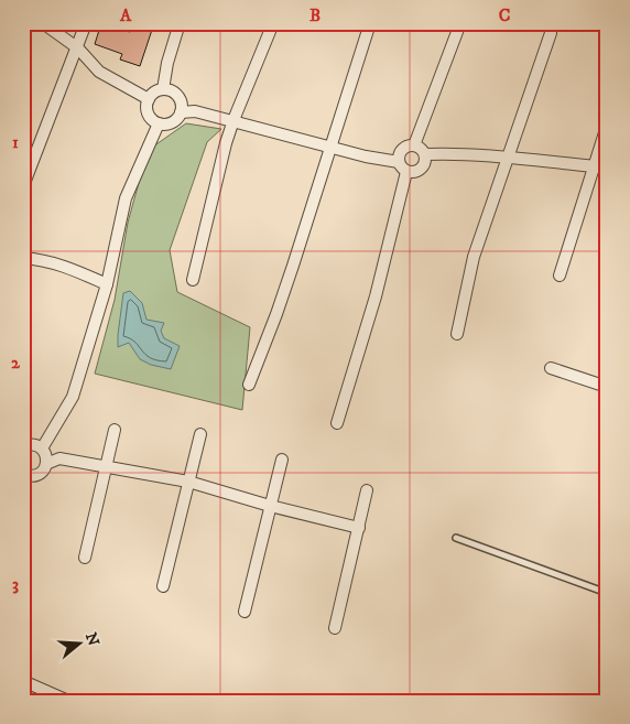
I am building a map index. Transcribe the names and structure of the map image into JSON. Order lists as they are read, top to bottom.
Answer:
{
  "north": "right",
  "grid": {
    "columns": ["A", "B", "C"],
    "rows": ["1", "2", "3"]
  }
}
